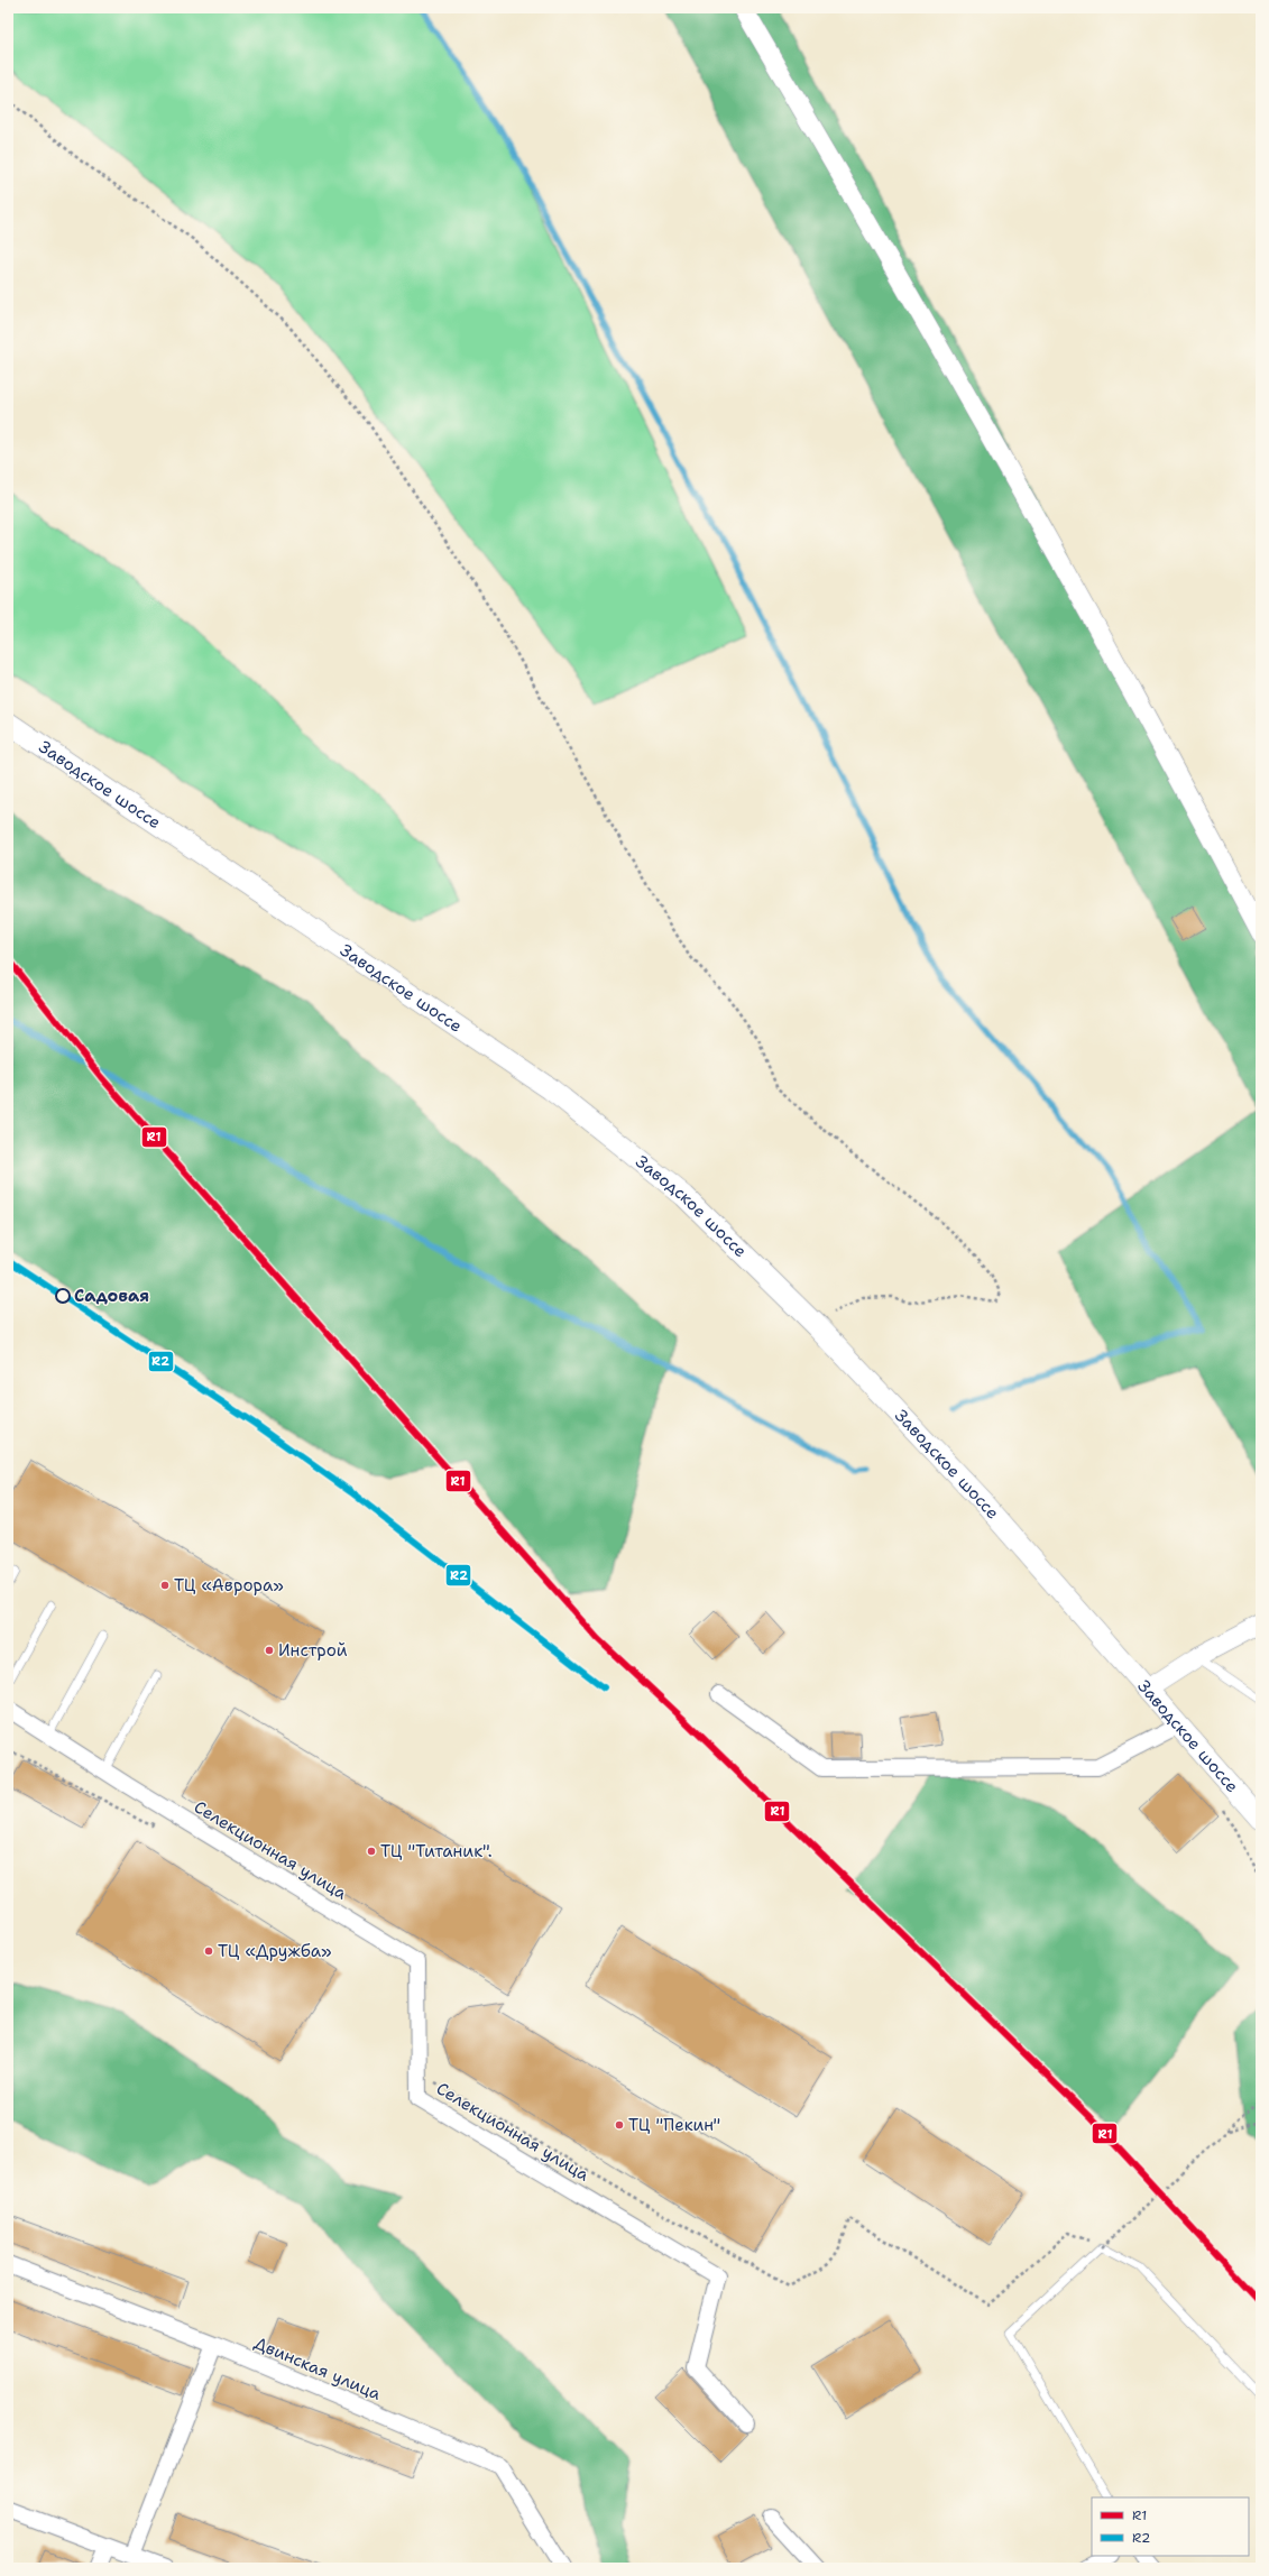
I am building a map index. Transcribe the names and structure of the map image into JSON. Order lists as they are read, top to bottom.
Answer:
{
  "streets": {
    "main road": ["Заводское шоссе"],
    "street": ["Селекционная улица", "Двинская улица"]
  },
  "places": [
    "Садовая",
    "ТЦ «Аврора»",
    "Инстрой",
    "ТЦ \"Титаник\".",
    "ТЦ «Дружба»",
    "ТЦ \"Пекин\""
  ],
  "lines": ["transit line R1", "transit line R2"],
  "legend": ["R1", "R2"]
}
